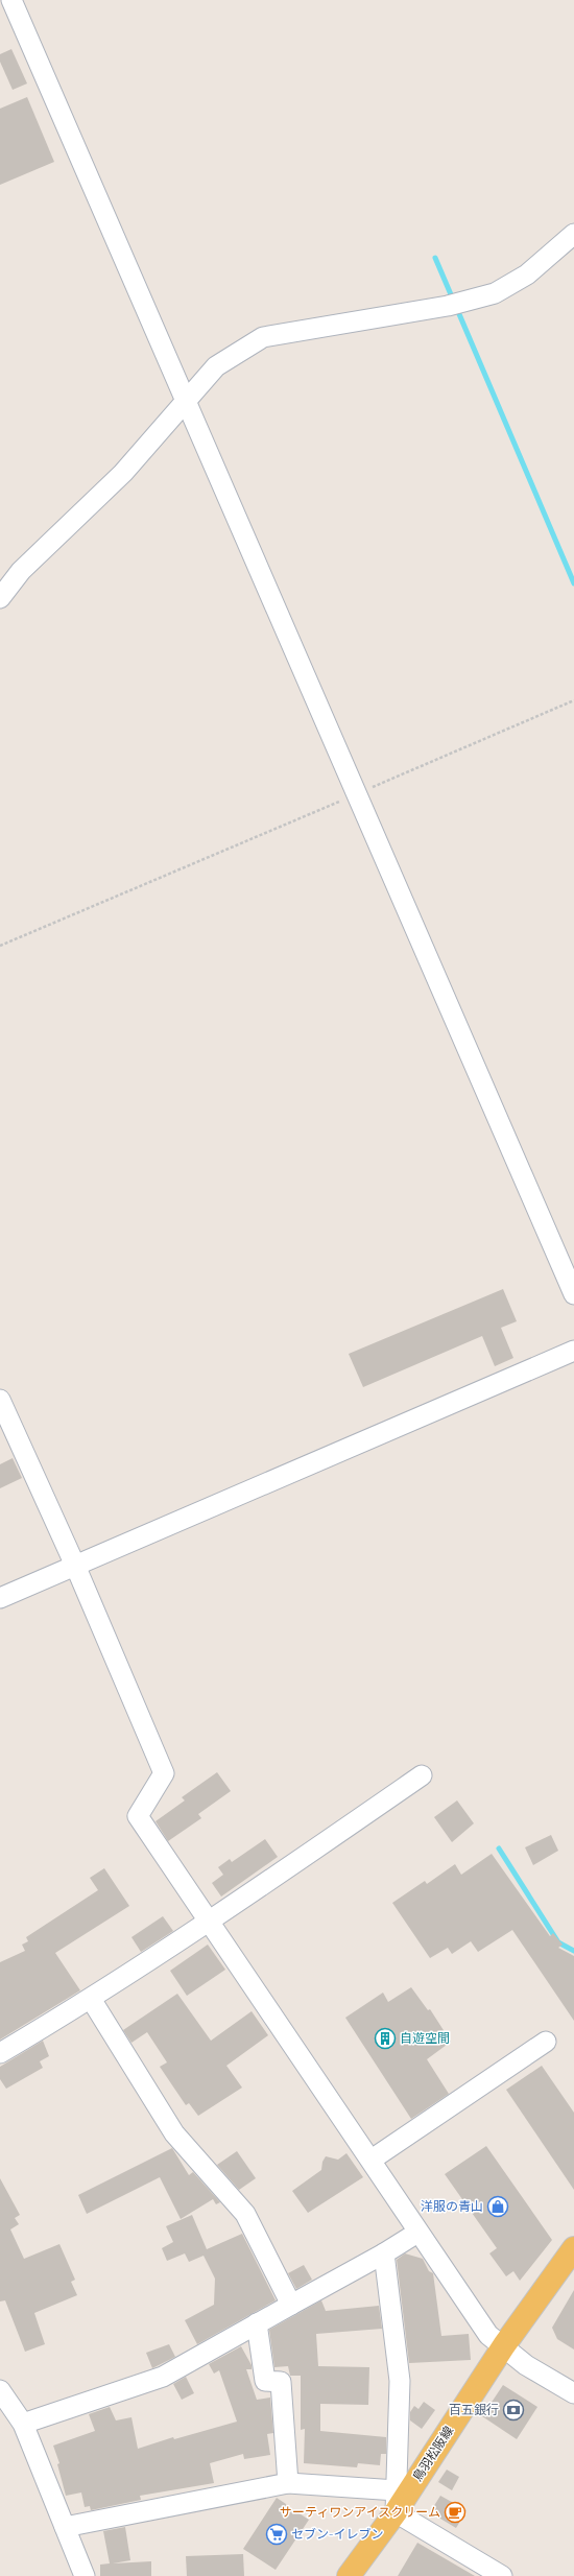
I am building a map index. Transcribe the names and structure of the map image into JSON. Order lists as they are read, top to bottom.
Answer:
{
  "streets": {
    "main road": ["鳥羽松阪線"]
  },
  "places": {
    "building": ["自遊空間"],
    "shop": ["洋服の青山"],
    "bank": ["百五銀行"],
    "cafe": ["サーティワンアイスクリーム"],
    "supermarket": ["セブン-イレブン"]
  }
}
